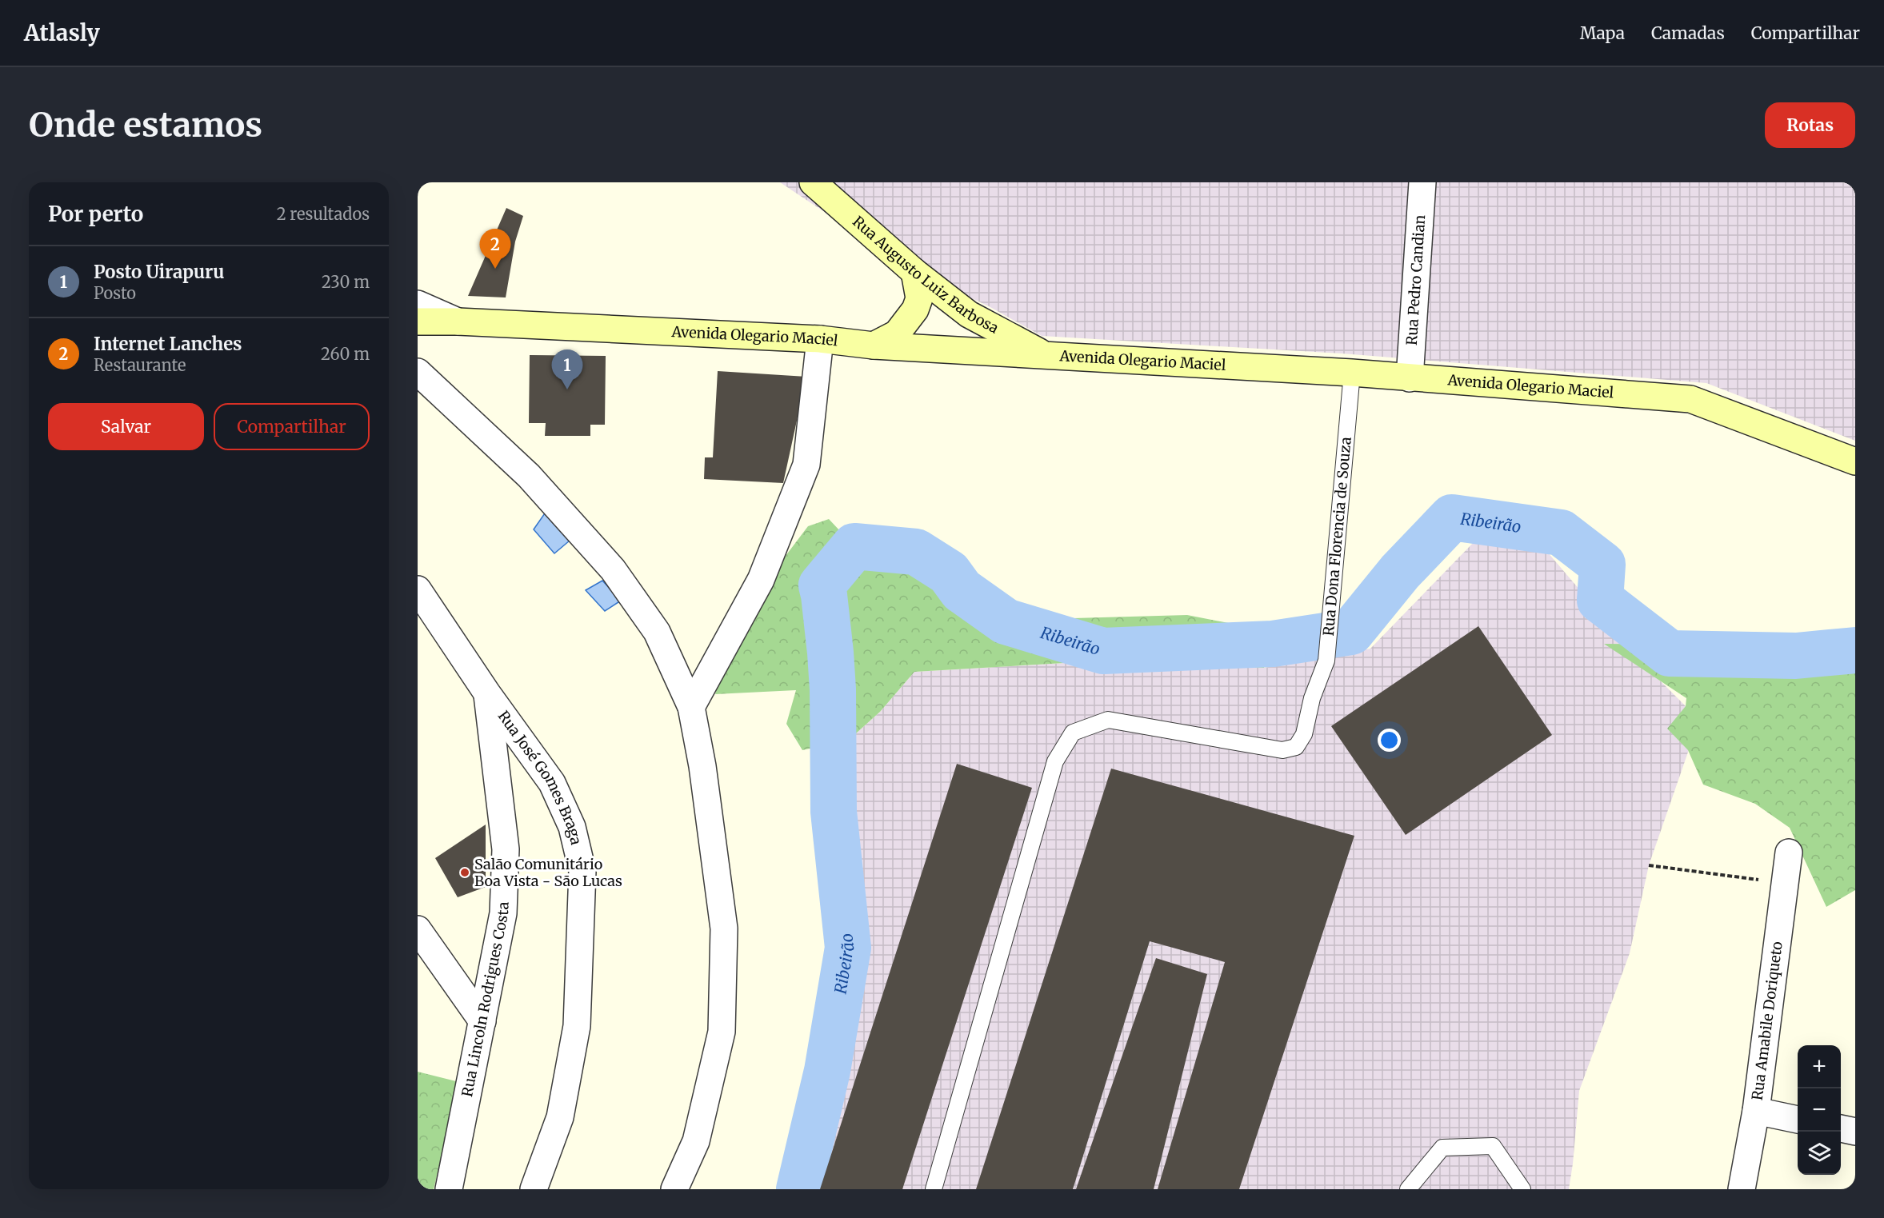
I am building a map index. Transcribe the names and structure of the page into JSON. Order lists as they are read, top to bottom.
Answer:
{
  "streets": {
    "main road": ["Rua Augusto Luiz Barbosa", "Avenida Olegario Maciel"],
    "street": [
      "Rua Pedro Candian",
      "Rua José Gomes Braga",
      "Rua Lincoln Rodrigues Costa",
      "Rua Amabile Doriqueto"
    ],
    "lane": ["Rua Dona Florencia de Souza"]
  },
  "crossings": [
    ["Rua Augusto Luiz Barbosa", "Avenida Olegario Maciel"],
    ["Rua Pedro Candian", "Avenida Olegario Maciel"],
    ["Avenida Olegario Maciel", "Rua Dona Florencia de Souza"],
    ["Rua José Gomes Braga", "Rua Lincoln Rodrigues Costa"]
  ],
  "water": ["Ribeirão"],
  "places": ["Salão Comunitário Boa Vista - São Lucas"],
  "page": {
    "header": "Atlasly",
    "nav": ["Mapa", "Camadas", "Compartilhar"],
    "buttons": [
      "Rotas",
      ["Salvar", "Compartilhar"]
    ],
    "title": "Onde estamos",
    "heading": ["Por perto", "2 resultados"],
    "pins": ["2", "1"],
    "list": [
      {
        "mark": "1",
        "name": "Posto Uirapuru",
        "note": "Posto",
        "value": "230 m"
      },
      {
        "mark": "2",
        "name": "Internet Lanches",
        "note": "Restaurante",
        "value": "260 m"
      }
    ],
    "map_buttons": ["+", "−"]
  }
}
